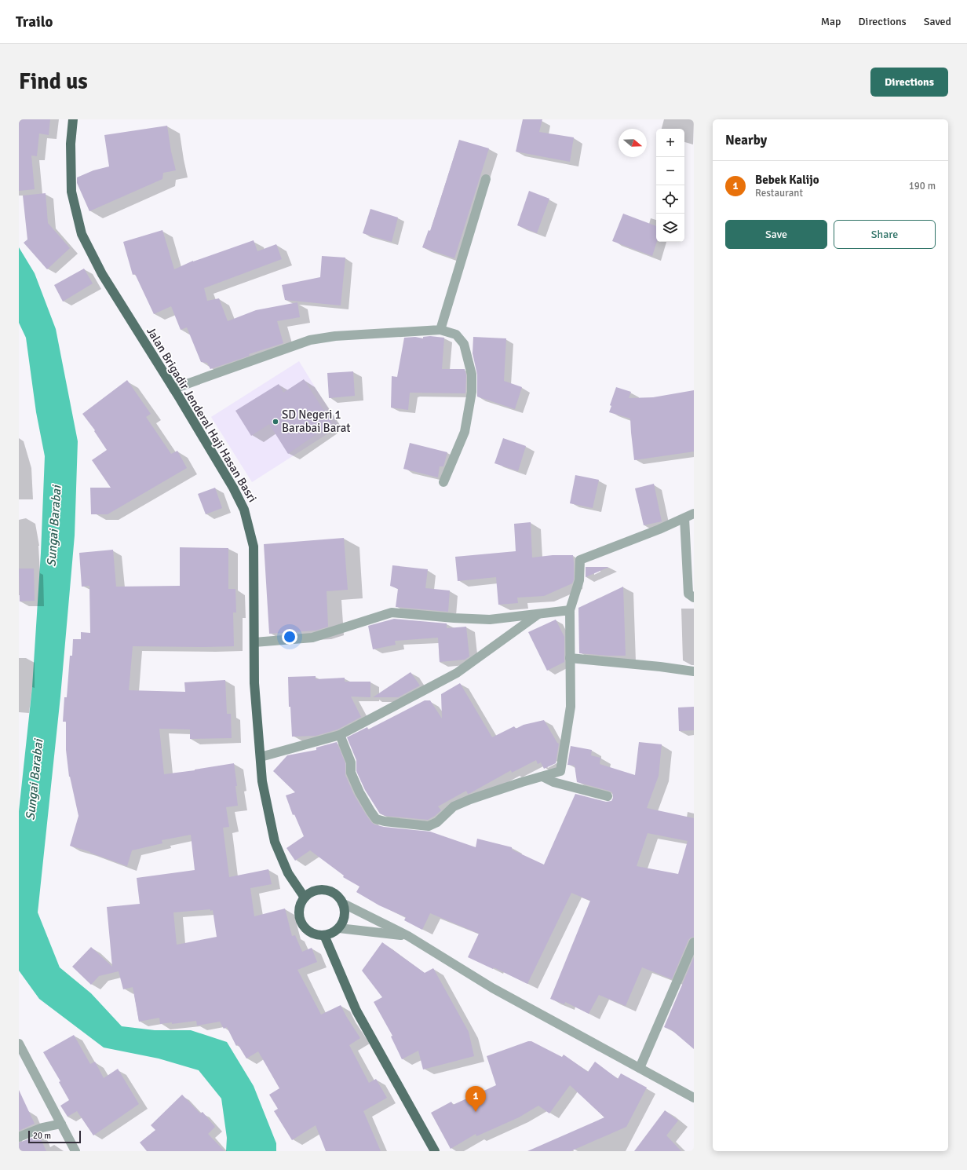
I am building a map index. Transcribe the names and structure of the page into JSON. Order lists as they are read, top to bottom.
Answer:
{
  "streets": {
    "main road": ["Jalan Brigadir Jenderal Haji Hasan Basri"]
  },
  "water": ["Sungai Barabai"],
  "places": ["SD Negeri 1 Barabai Barat"],
  "scale_bar": "20 m",
  "north": "right",
  "page": {
    "header": "Trailo",
    "nav": ["Map", "Directions", "Saved"],
    "buttons": [
      "Directions",
      ["Save", "Share"]
    ],
    "title": "Find us",
    "heading": "Nearby",
    "map_buttons": ["+", "−"],
    "list": [
      {
        "mark": "1",
        "name": "Bebek Kalijo",
        "note": "Restaurant",
        "value": "190 m"
      }
    ],
    "pins": "1",
    "scale": "20 m"
  }
}
